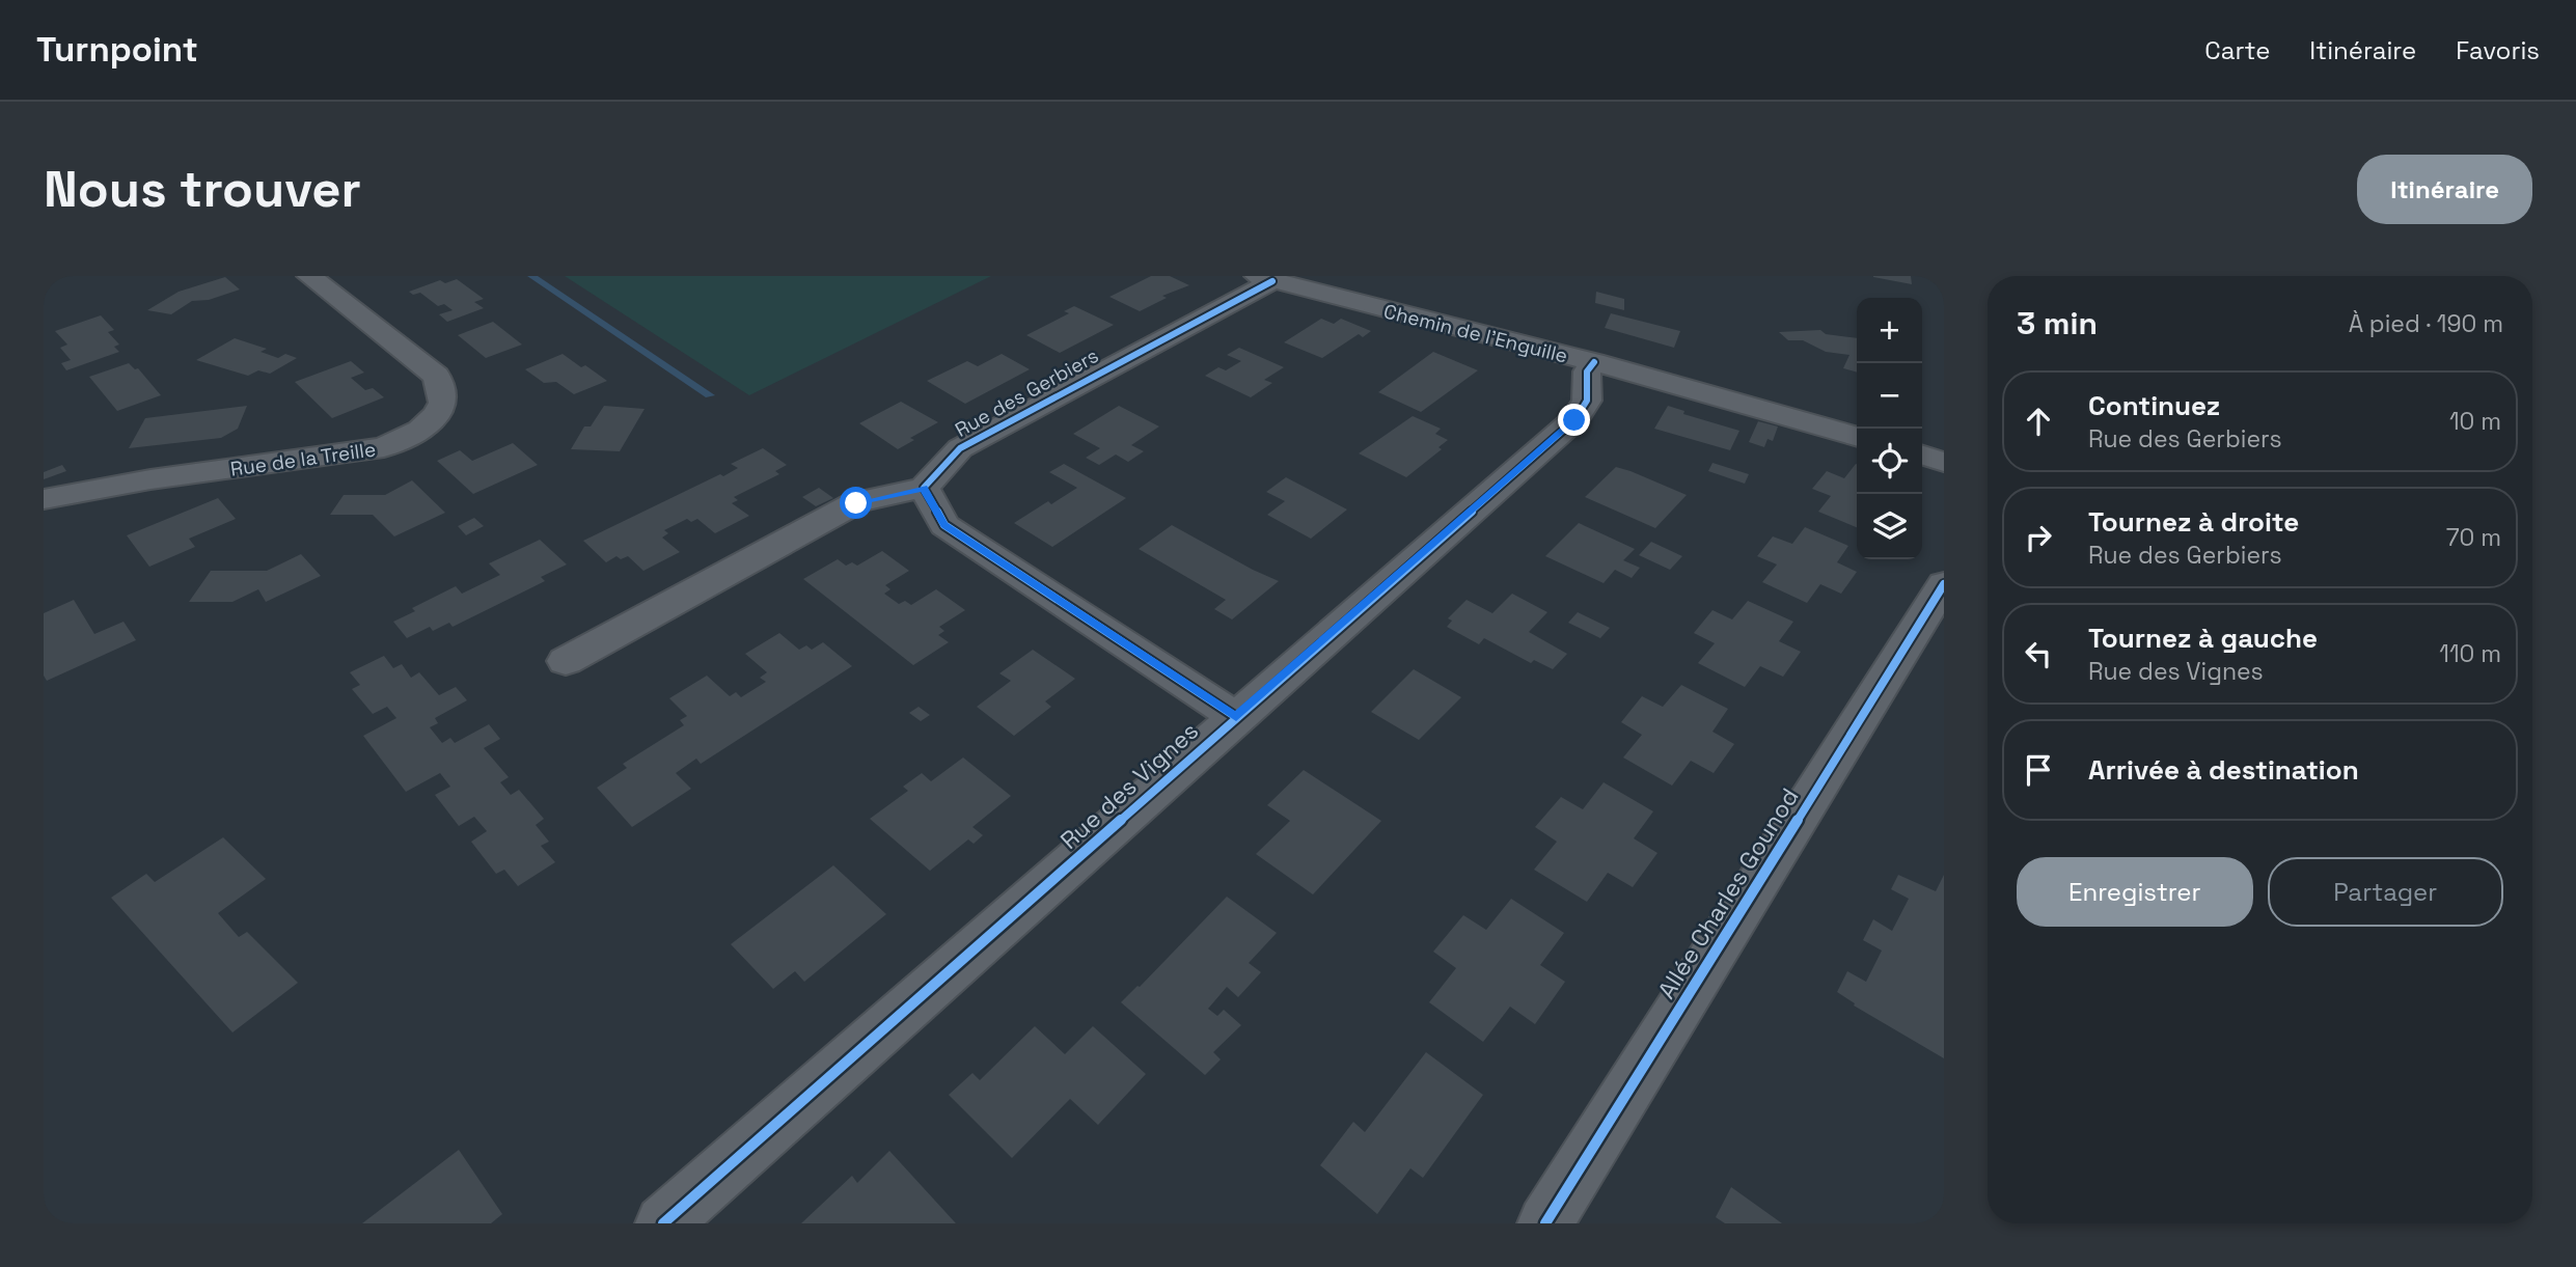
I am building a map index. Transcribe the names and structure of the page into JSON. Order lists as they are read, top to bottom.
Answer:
{
  "streets": {
    "street": [
      "Chemin de l'Enguille",
      "Rue des Gerbiers",
      "Rue de la Treille",
      "Rue des Vignes",
      "Allée Charles Gounod"
    ]
  },
  "crossings": [
    ["Chemin de l'Enguille", "Rue des Gerbiers"],
    ["Chemin de l'Enguille", "Rue des Vignes"]
  ],
  "page": {
    "header": "Turnpoint",
    "nav": ["Carte", "Itinéraire", "Favoris"],
    "buttons": [
      "Itinéraire",
      ["Enregistrer", "Partager"]
    ],
    "title": "Nous trouver",
    "heading": ["3 min", "À pied · 190 m"],
    "map_buttons": ["+", "−"],
    "list": [
      ["Continuez", "Rue des Gerbiers", "10 m"],
      ["Tournez à droite", "Rue des Gerbiers", "70 m"],
      ["Tournez à gauche", "Rue des Vignes", "110 m"],
      "Arrivée à destination"
    ]
  }
}
